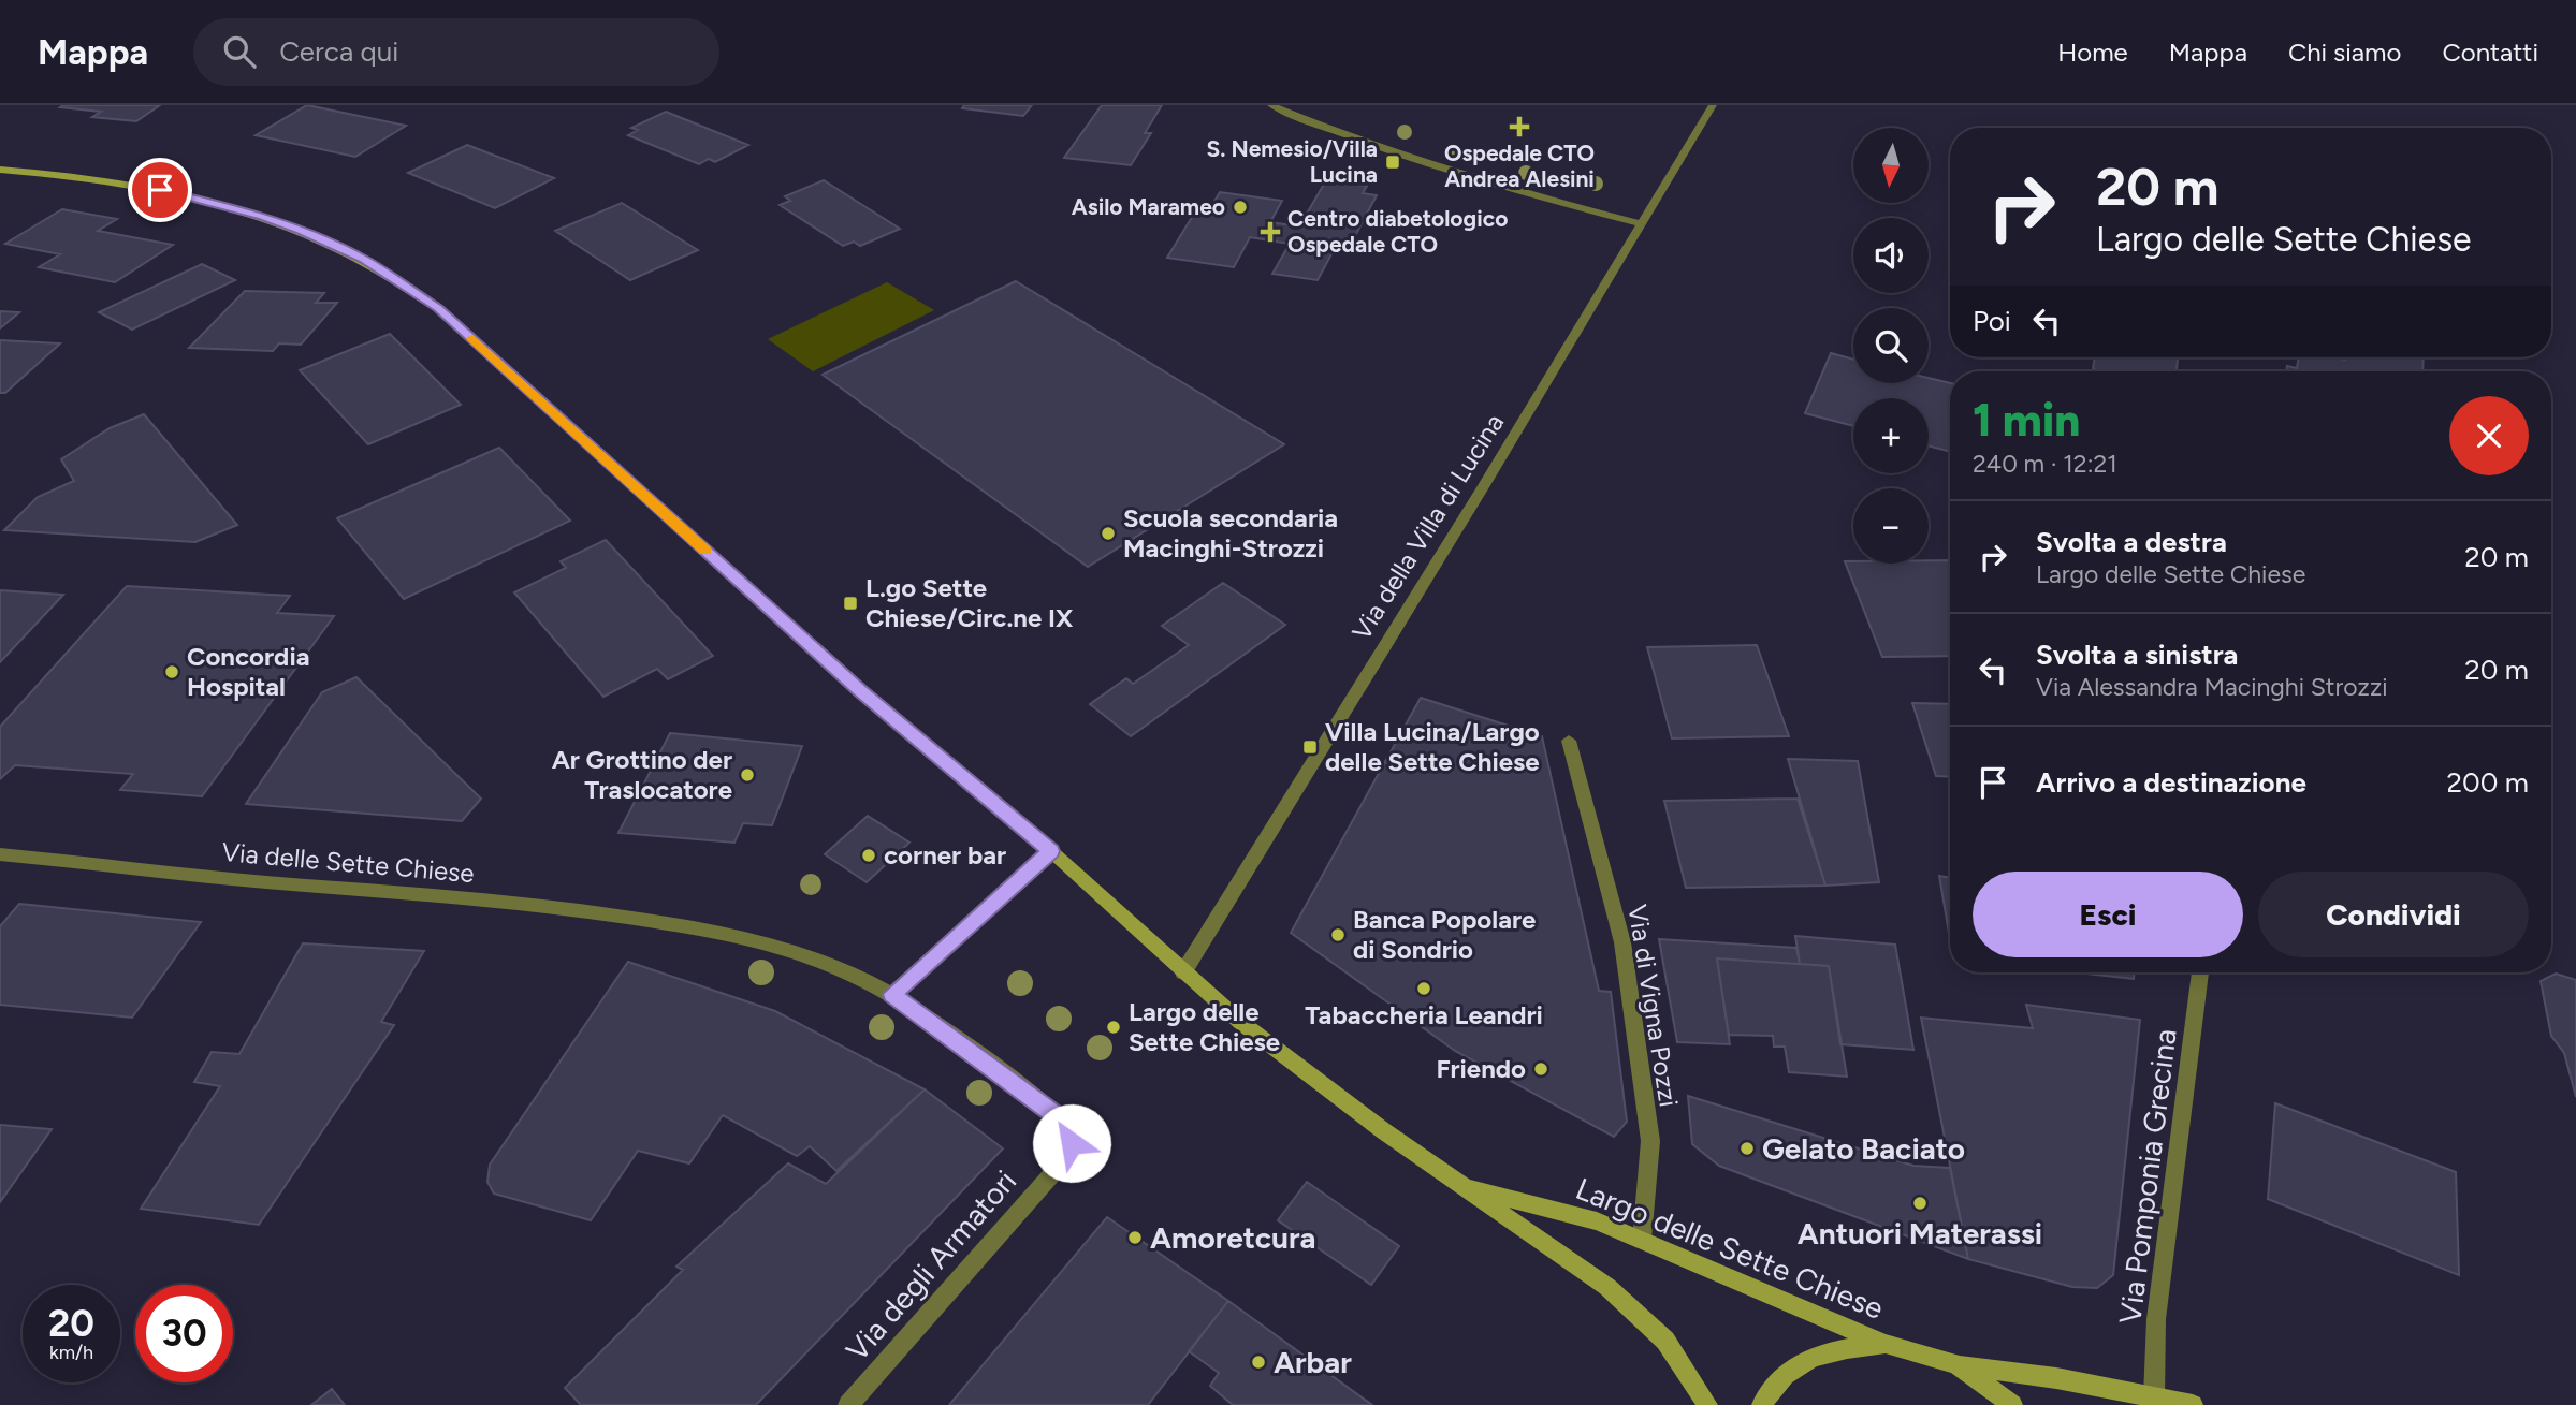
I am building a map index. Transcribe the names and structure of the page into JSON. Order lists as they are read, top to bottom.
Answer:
{
  "streets": {
    "street": [
      "Via della Villa di Lucina",
      "Via delle Sette Chiese",
      "Via di Vigna Pozzi",
      "Via Pomponia Grecina",
      "Largo delle Sette Chiese",
      "Via degli Armatori"
    ]
  },
  "crossings": [
    ["Via della Villa di Lucina", "Largo delle Sette Chiese"],
    ["Via delle Sette Chiese", "Via degli Armatori"],
    ["Via di Vigna Pozzi", "Largo delle Sette Chiese"],
    ["Via Pomponia Grecina", "Largo delle Sette Chiese"]
  ],
  "places": {
    "health": ["Ospedale CTO Andrea Alesini", "Centro diabetologico Ospedale CTO"],
    "transit": ["S. Nemesio/Villa Lucina", "L.go Sette Chiese/Circ.ne IX", "Villa Lucina/Largo delle Sette Chiese"],
    "other": [
      "Asilo Marameo",
      "Scuola secondaria Macinghi-Strozzi",
      "Concordia Hospital",
      "Ar Grottino der Traslocatore",
      "corner bar",
      "Banca Popolare di Sondrio",
      "Tabaccheria Leandri",
      "Largo delle Sette Chiese",
      "Friendo",
      "Gelato Baciato",
      "Antuori Materassi",
      "Amoretcura",
      "Arbar"
    ]
  },
  "north": "bottom",
  "page": {
    "header": "Mappa",
    "search": "Cerca qui",
    "nav": [
      "Home",
      "Mappa",
      "Chi siamo",
      "Contatti"
    ],
    "map_buttons": ["+", "−"],
    "turn": ["20 m", "Largo delle Sette Chiese"],
    "then": "Poi",
    "heading": ["1 min", "240 m · 12:21"],
    "list": [
      {
        "name": "Svolta a destra",
        "note": "Largo delle Sette Chiese",
        "value": "20 m"
      },
      {
        "name": "Svolta a sinistra",
        "note": "Via Alessandra Macinghi Strozzi",
        "value": "20 m"
      },
      {
        "name": "Arrivo a destinazione",
        "value": "200 m"
      }
    ],
    "buttons": ["Esci", "Condividi"],
    "speed": "20 km/h",
    "limit": "30"
  }
}
